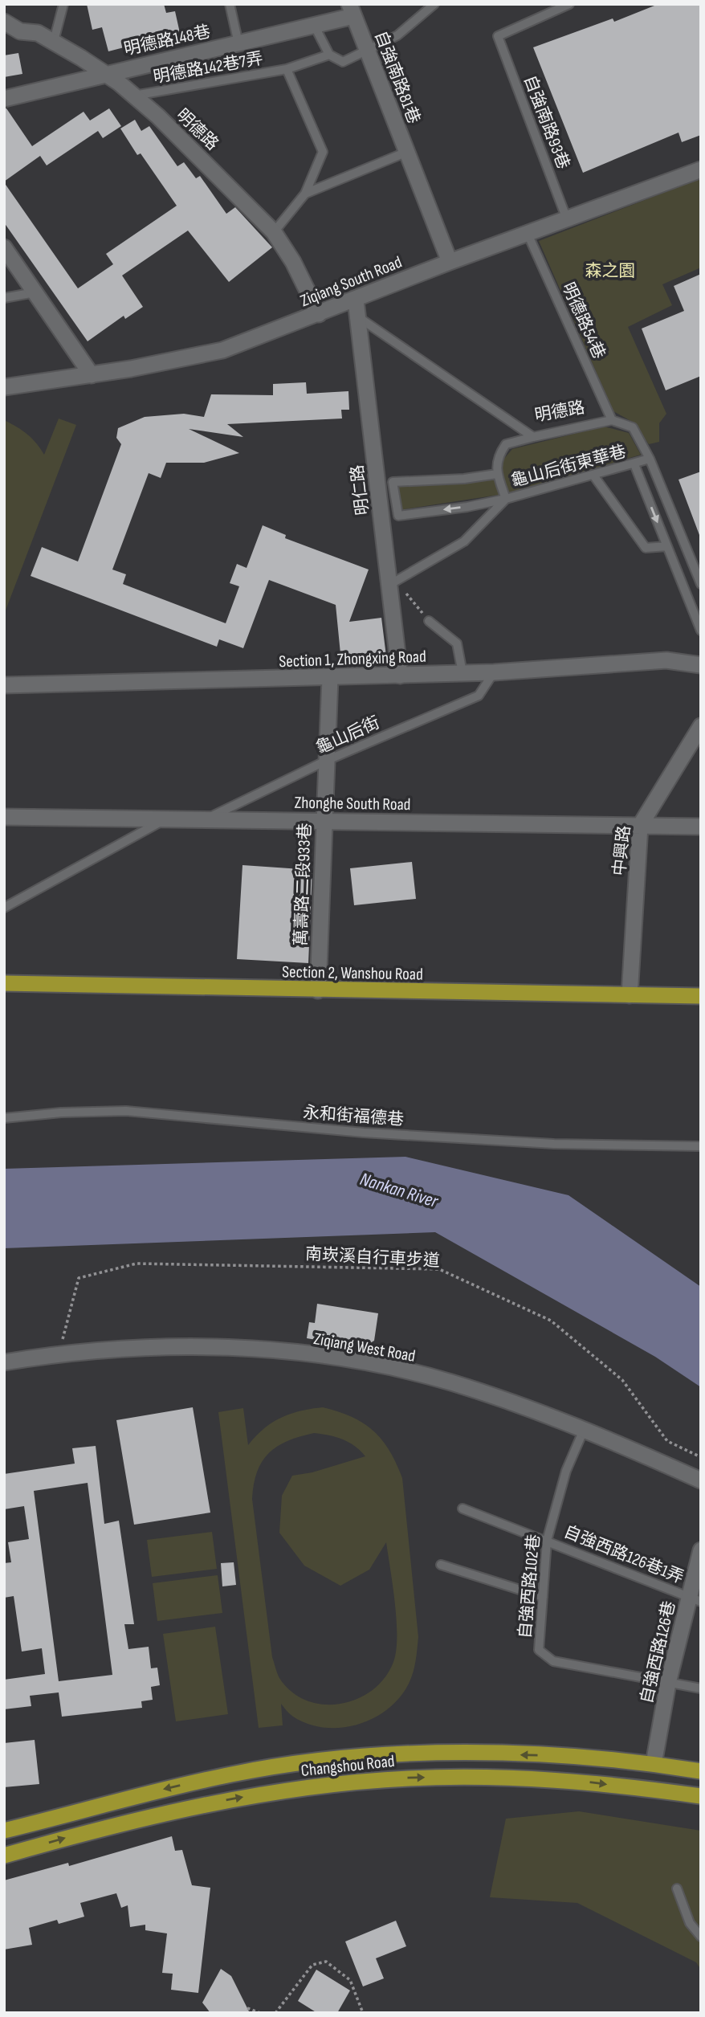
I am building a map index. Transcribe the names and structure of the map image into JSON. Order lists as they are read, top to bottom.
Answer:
{
  "streets": {
    "main road": ["Section 2, Wanshou Road", "Changshou Road"],
    "street": [
      "明德路148巷",
      "自強南路81巷",
      "明德路",
      "Ziqiang South Road",
      "明仁路",
      "Section 1, Zhongxing Road",
      "Zhonghe South Road",
      "中興路",
      "萬壽路二段933巷",
      "Ziqiang West Road",
      "自強西路126巷"
    ],
    "lane": [
      "明德路142巷7弄",
      "自強南路93巷",
      "明德路54巷",
      "龜山后街東華巷",
      "龜山后街",
      "永和街福德巷",
      "自強西路126巷1弄",
      "自強西路102巷"
    ],
    "path": ["南崁溪自行車步道"]
  },
  "crossings": [
    ["明德路148巷", "自強南路81巷"],
    ["明德路148巷", "明德路"],
    ["明德路142巷7弄", "明德路"],
    ["自強南路81巷", "Ziqiang South Road"],
    ["自強南路93巷", "Ziqiang South Road"],
    ["明德路", "Ziqiang South Road"],
    ["明德路", "明德路54巷"],
    ["明德路", "明仁路"],
    ["Ziqiang South Road", "明德路54巷"],
    ["Ziqiang South Road", "明仁路"],
    ["龜山后街東華巷", "明仁路"],
    ["明仁路", "Section 1, Zhongxing Road"],
    ["Section 1, Zhongxing Road", "龜山后街"],
    ["Section 1, Zhongxing Road", "萬壽路二段933巷"],
    ["龜山后街", "Zhonghe South Road"],
    ["龜山后街", "萬壽路二段933巷"],
    ["Zhonghe South Road", "中興路"],
    ["Zhonghe South Road", "萬壽路二段933巷"],
    ["中興路", "Section 2, Wanshou Road"],
    ["萬壽路二段933巷", "Section 2, Wanshou Road"],
    ["Ziqiang West Road", "自強西路102巷"],
    ["自強西路126巷1弄", "自強西路102巷"],
    ["自強西路126巷1弄", "自強西路126巷"],
    ["自強西路102巷", "自強西路126巷"],
    ["自強西路126巷", "Changshou Road"]
  ],
  "water": ["Nankan River"],
  "parks": ["森之園"]
}
